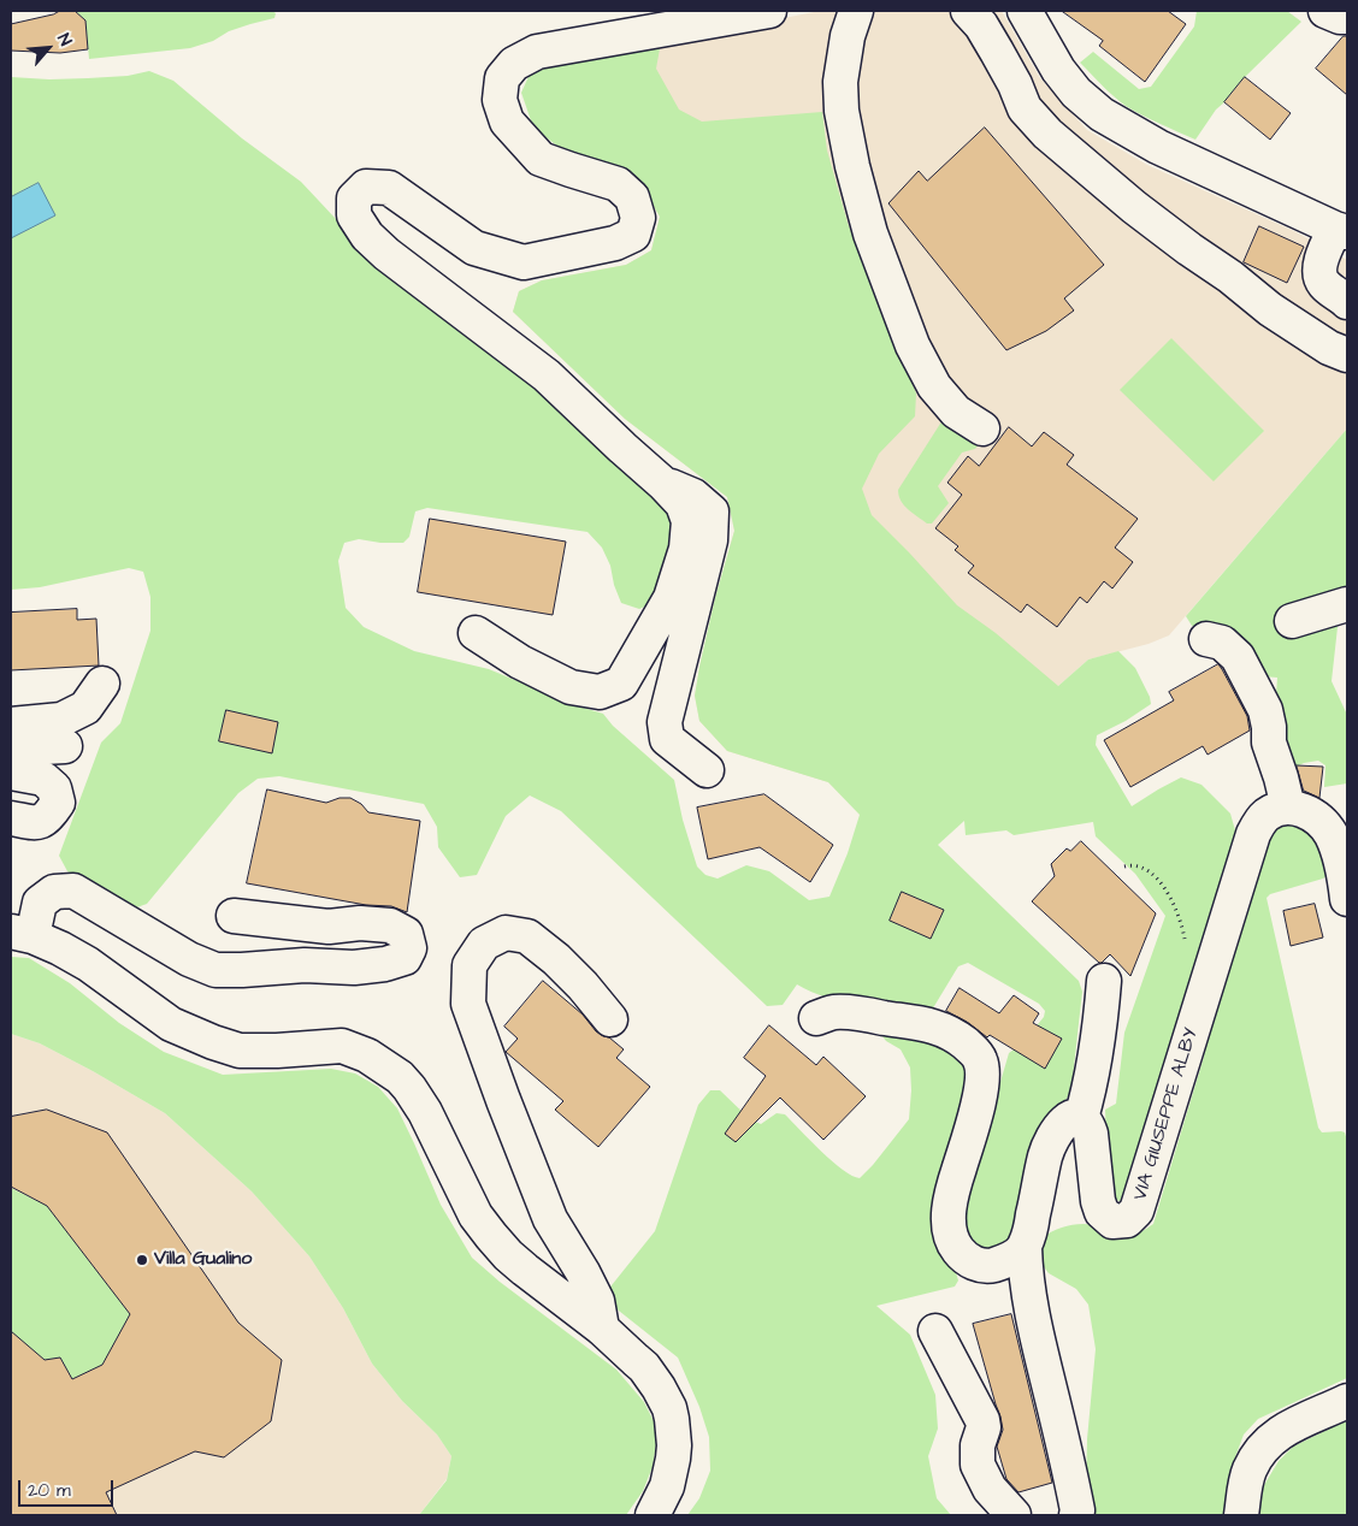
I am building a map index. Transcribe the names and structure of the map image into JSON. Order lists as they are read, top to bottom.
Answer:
{
  "streets": {
    "street": ["VIA GIUSEPPE ALBY"]
  },
  "places": ["Villa Gualino"],
  "scale_bar": "20 m",
  "north": "top right"
}
